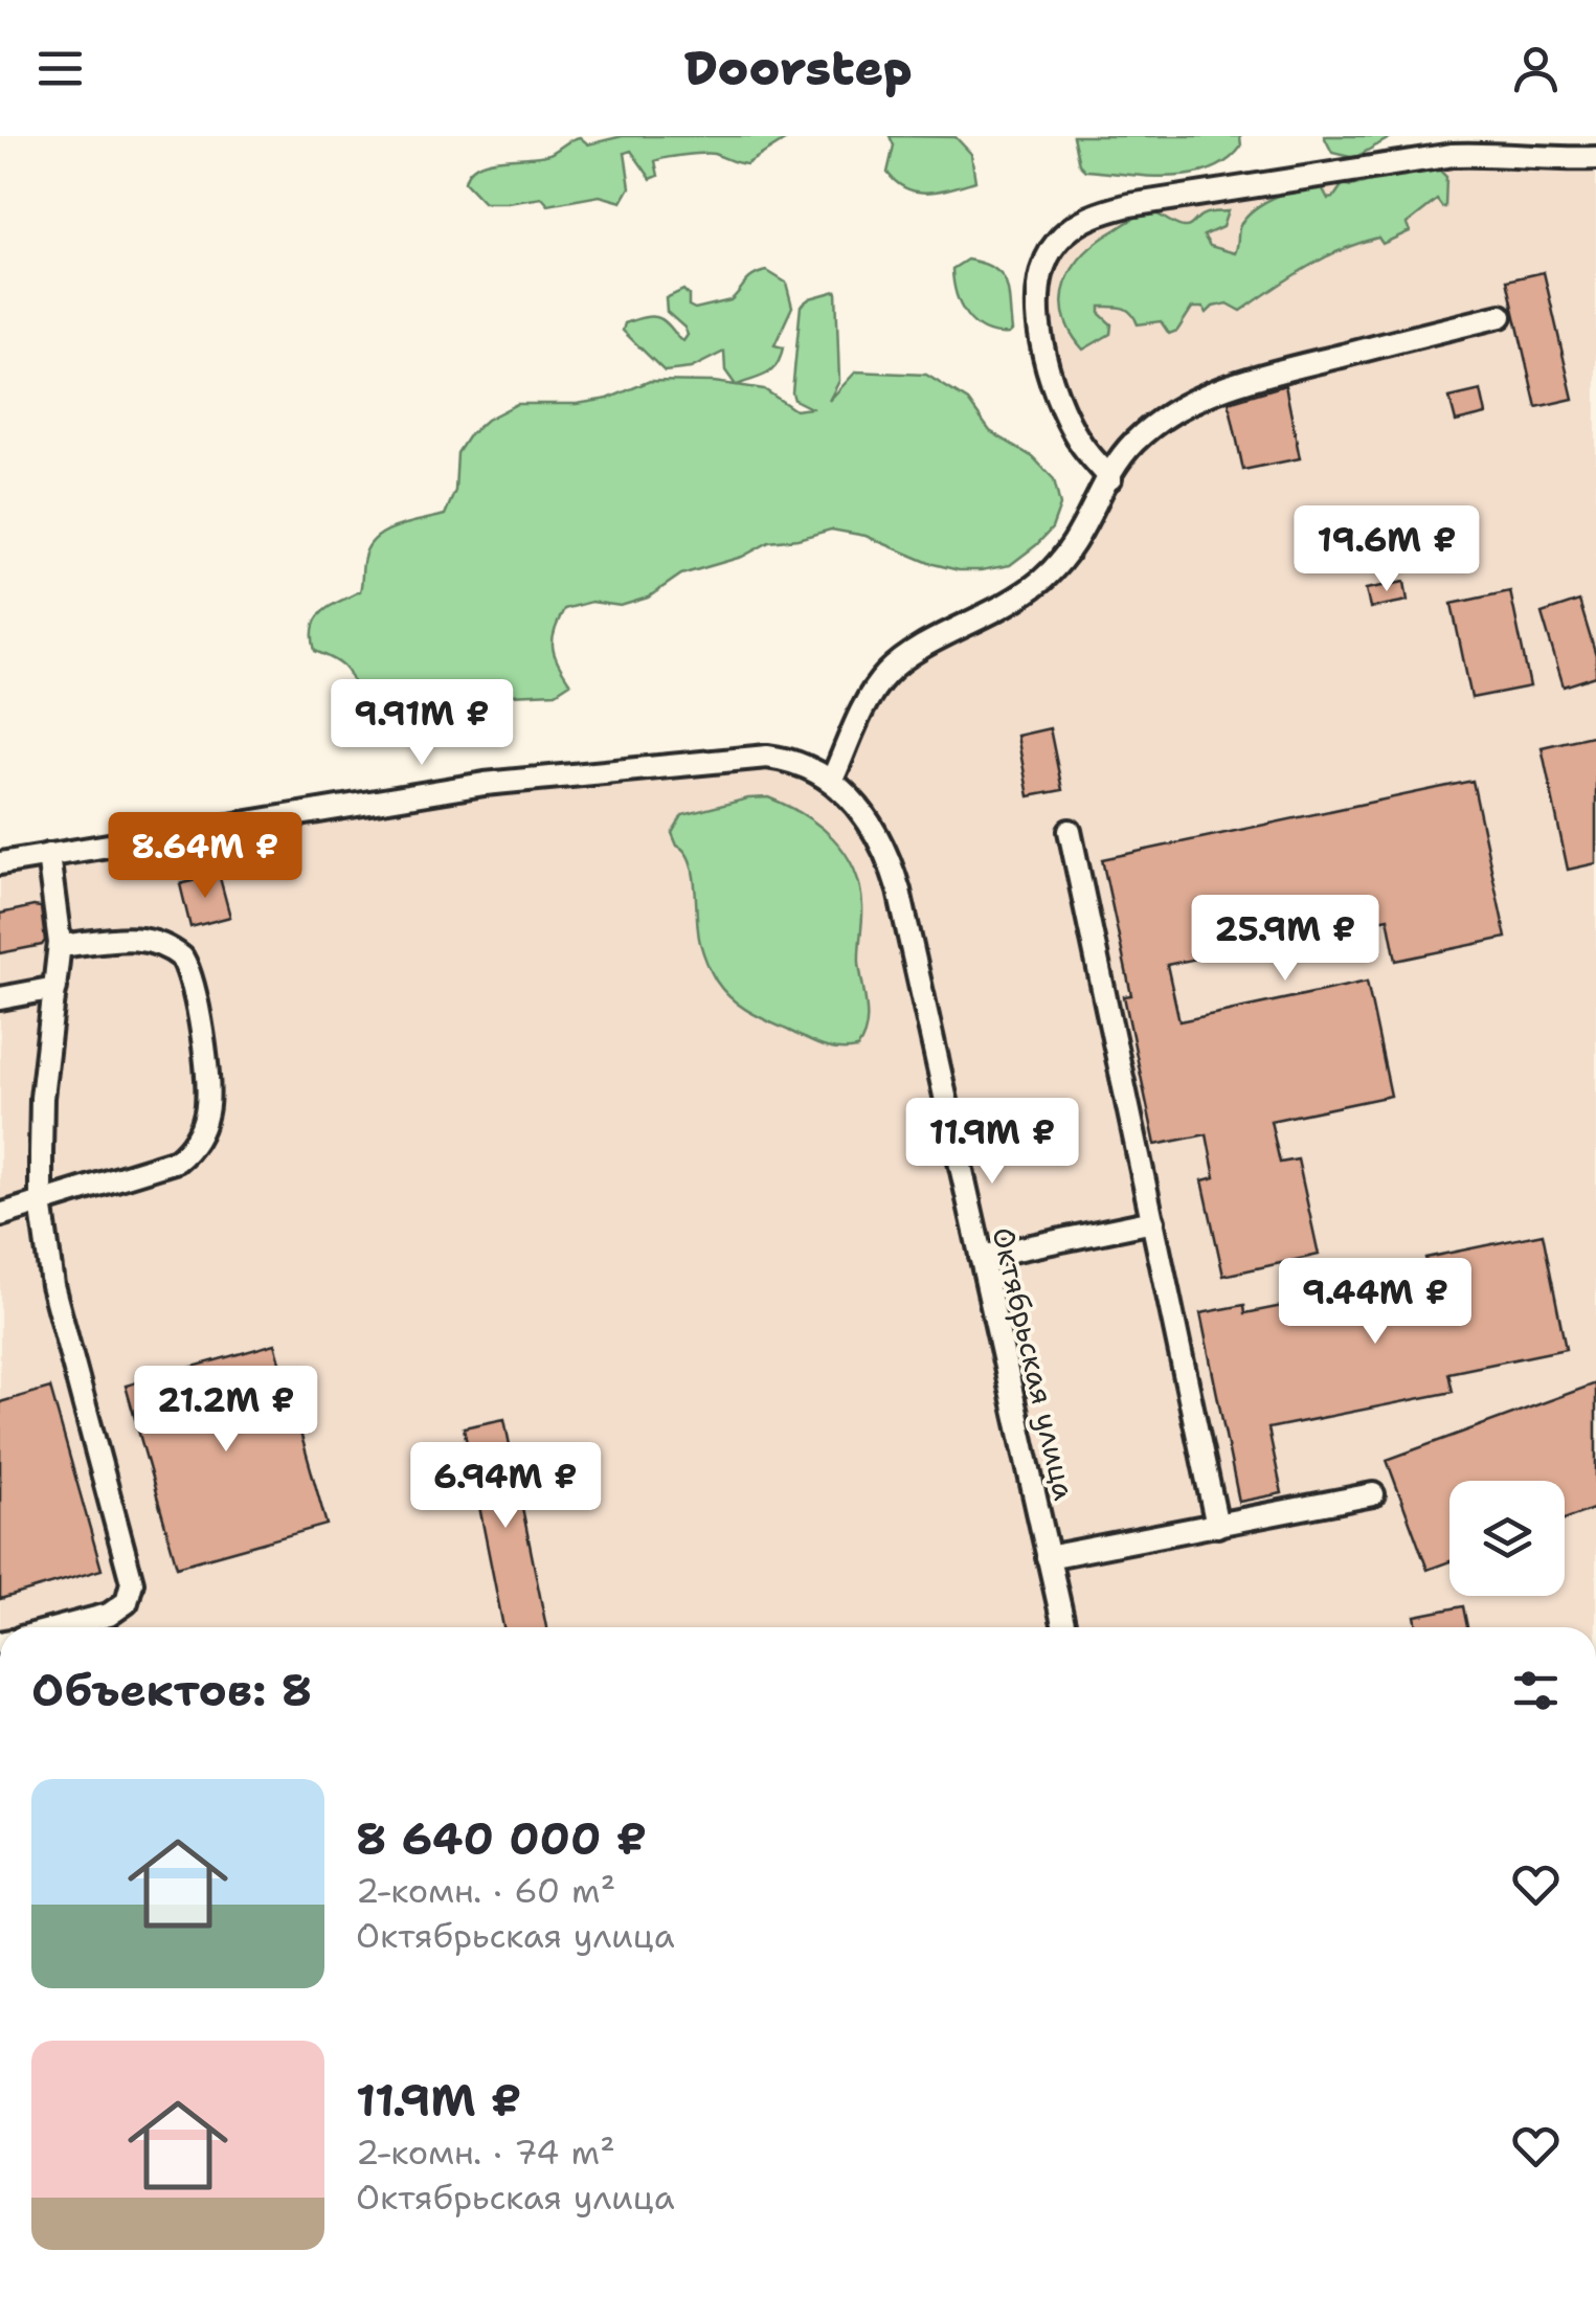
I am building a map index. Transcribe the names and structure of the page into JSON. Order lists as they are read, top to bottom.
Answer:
{
  "streets": {
    "street": ["Октябрьская улица"]
  },
  "page": {
    "header": "Doorstep",
    "price": [
      "19.6M ₽",
      "9.91M ₽",
      "8.64M ₽",
      "25.9M ₽",
      "11.9M ₽",
      "9.44M ₽",
      "21.2M ₽",
      "6.94M ₽"
    ],
    "heading": "Объектов: 8",
    "list": [
      {
        "name": "8 640 000 ₽",
        "note": "2-комн. · 60 m² · Октябрьская улица"
      },
      {
        "name": "11.9M ₽",
        "note": "2-комн. · 74 m² · Октябрьская улица"
      }
    ]
  }
}
